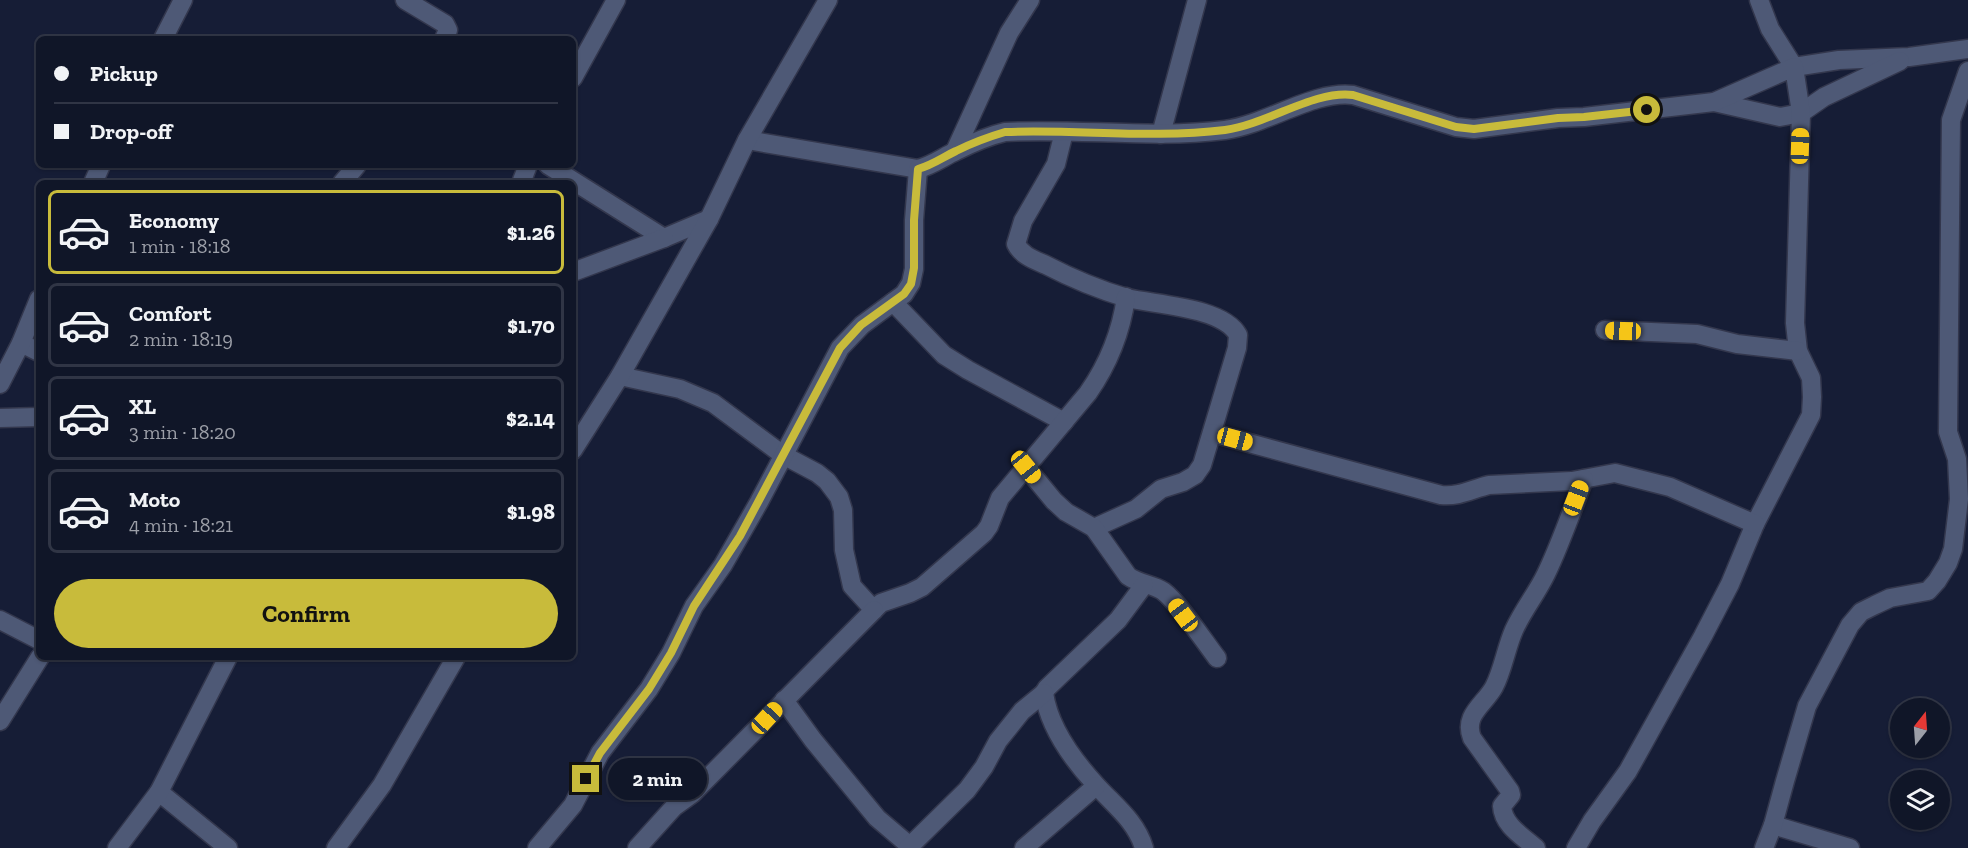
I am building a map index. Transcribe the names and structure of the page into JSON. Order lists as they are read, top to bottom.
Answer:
{
  "north": "top",
  "page": {
    "banner": ["Pickup", "Drop-off"],
    "list": [
      {
        "name": "Economy",
        "note": "1 min · 18:18",
        "value": "$1.26"
      },
      {
        "name": "Comfort",
        "note": "2 min · 18:19",
        "value": "$1.70"
      },
      {
        "name": "XL",
        "note": "3 min · 18:20",
        "value": "$2.14"
      },
      {
        "name": "Moto",
        "note": "4 min · 18:21",
        "value": "$1.98"
      }
    ],
    "buttons": "Confirm",
    "bubble": "2 min"
  }
}
